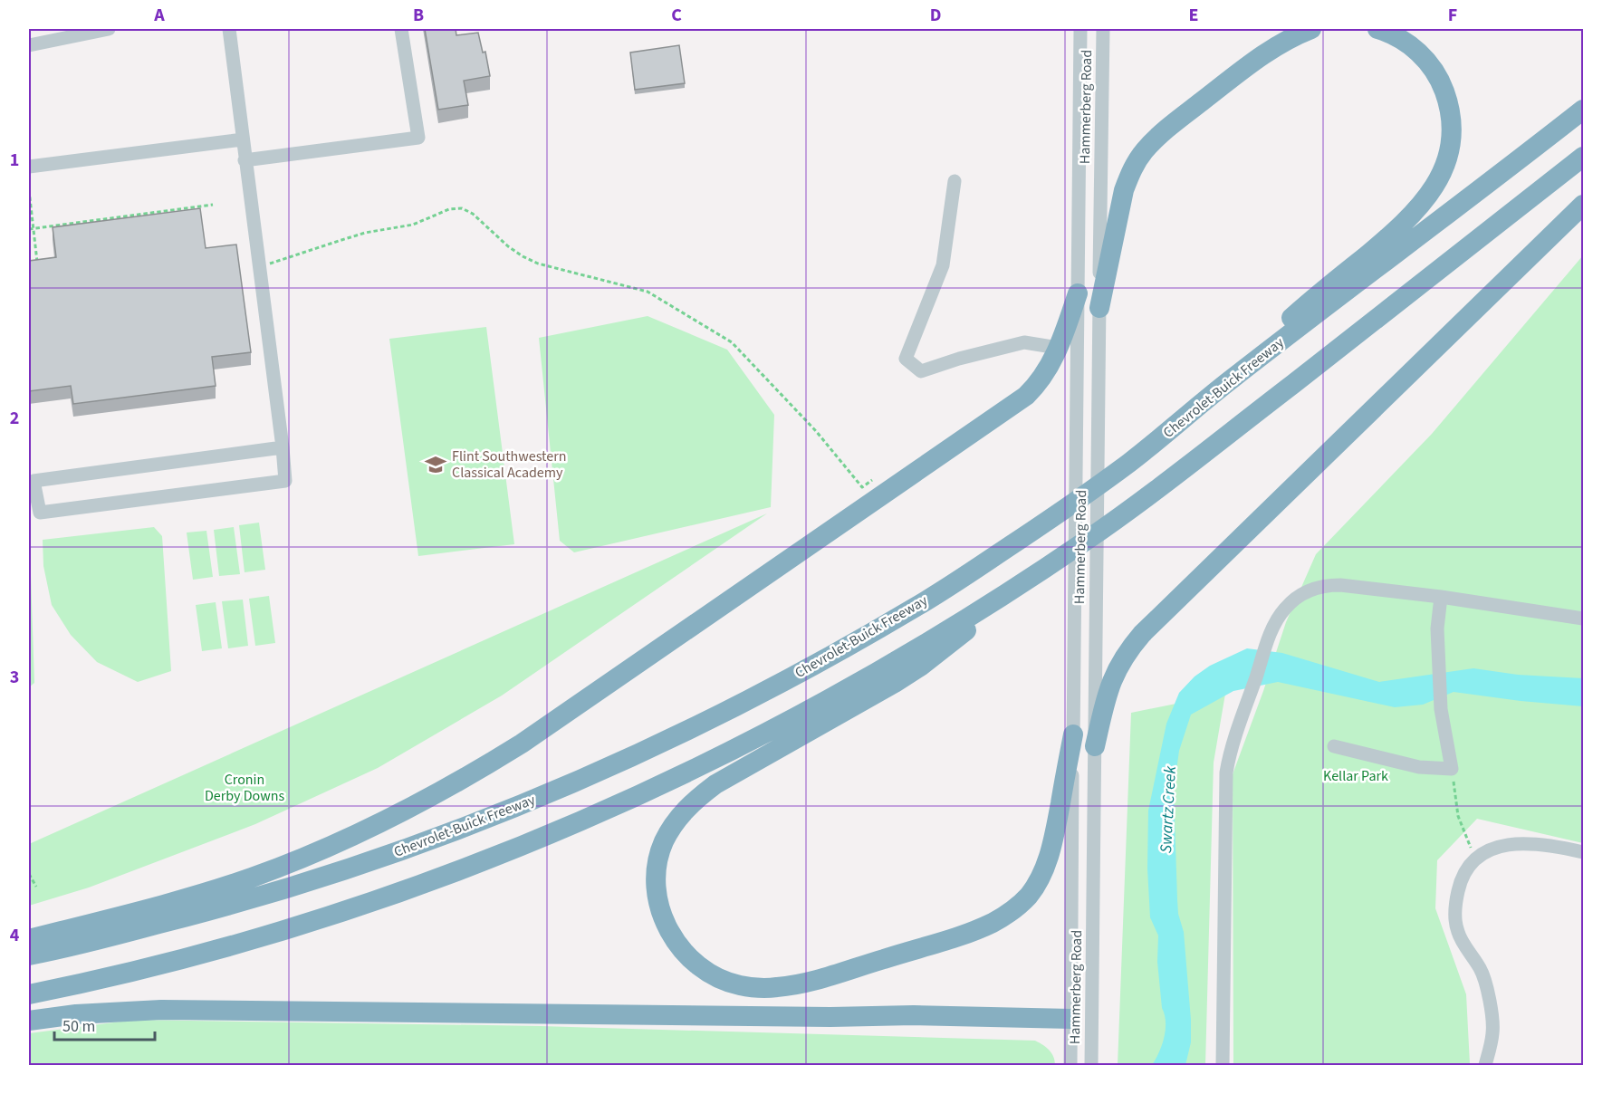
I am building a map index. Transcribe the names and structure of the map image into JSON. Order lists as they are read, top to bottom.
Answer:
{
  "streets": {
    "highway": ["Chevrolet-Buick Freeway"],
    "street": ["Hammerberg Road"]
  },
  "water": ["Swartz Creek"],
  "parks": ["Kellar Park", "Cronin Derby Downs"],
  "places": {
    "school or university": ["Flint Southwestern Classical Academy"]
  },
  "scale_bar": "50 m",
  "grid": {
    "columns": [
      "A",
      "B",
      "C",
      "D",
      "E",
      "F"
    ],
    "rows": [
      "1",
      "2",
      "3",
      "4"
    ]
  }
}
